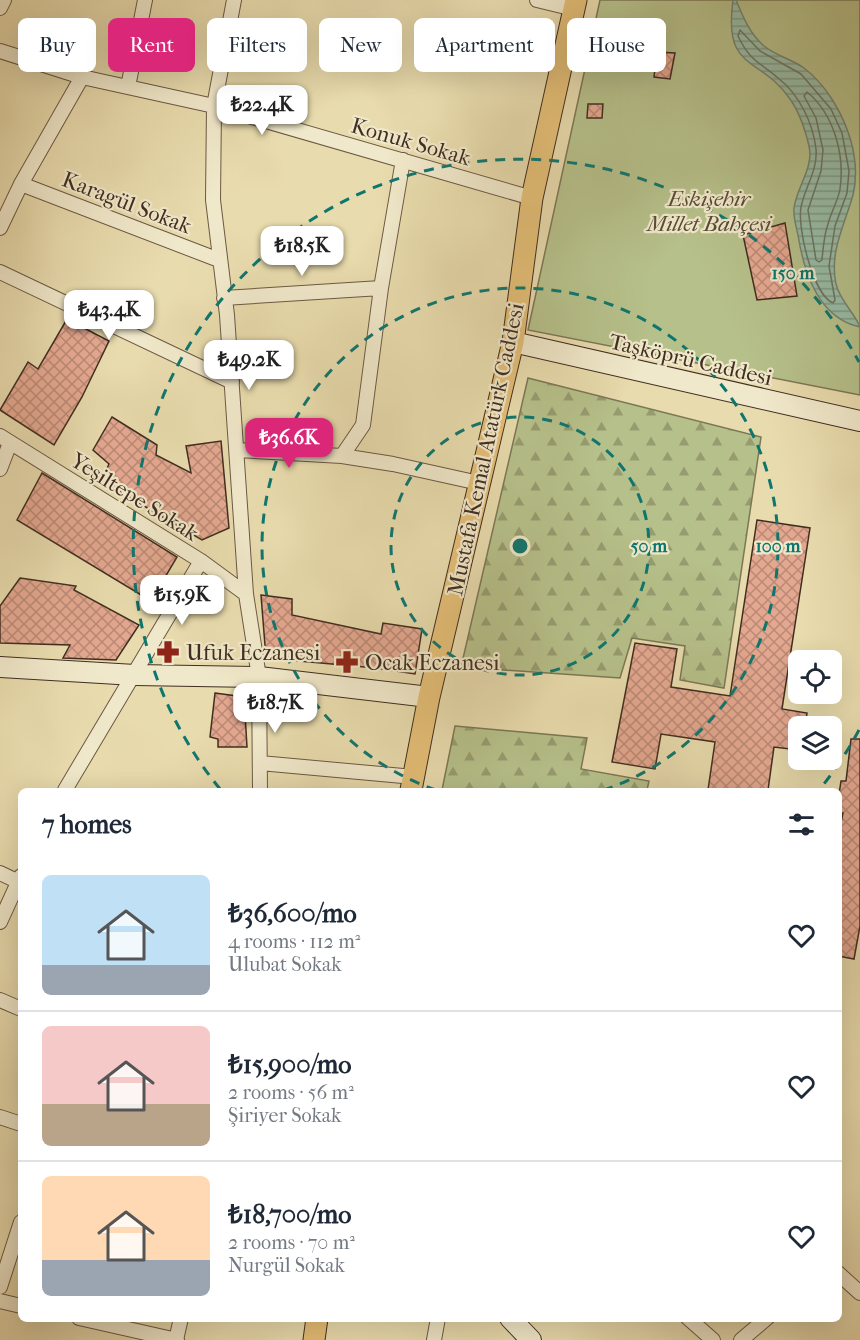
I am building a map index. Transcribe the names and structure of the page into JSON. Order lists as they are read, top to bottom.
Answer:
{
  "streets": {
    "main road": ["Taşköprü Caddesi", "Mustafa Kemal Atatürk Caddesi"],
    "street": ["Konuk Sokak", "Karagül Sokak", "Yeşiltepe Sokak"]
  },
  "crossings": [
    ["Konuk Sokak", "Mustafa Kemal Atatürk Caddesi"],
    ["Taşköprü Caddesi", "Mustafa Kemal Atatürk Caddesi"]
  ],
  "parks": ["Eskişehir Millet Bahçesi"],
  "places": {
    "pharmacy": ["Ufuk Eczanesi", "Ocak Eczanesi"]
  },
  "page": {
    "chip": [
      "Buy",
      "Rent",
      "Filters",
      "New",
      "Apartment",
      "House"
    ],
    "price": [
      "₺22.4K",
      "₺18.5K",
      "₺43.4K",
      "₺49.2K",
      "₺36.6K",
      "₺15.9K",
      "₺18.7K"
    ],
    "heading": "7 homes",
    "list": [
      {
        "name": "₺36,600/mo",
        "note": "4 rooms · 112 m² · Ulubat Sokak"
      },
      {
        "name": "₺15,900/mo",
        "note": "2 rooms · 56 m² · Şiriyer Sokak"
      },
      {
        "name": "₺18,700/mo",
        "note": "2 rooms · 70 m² · Nurgül Sokak"
      }
    ]
  },
  "rings": ["150 m", "50 m", "100 m"]
}
